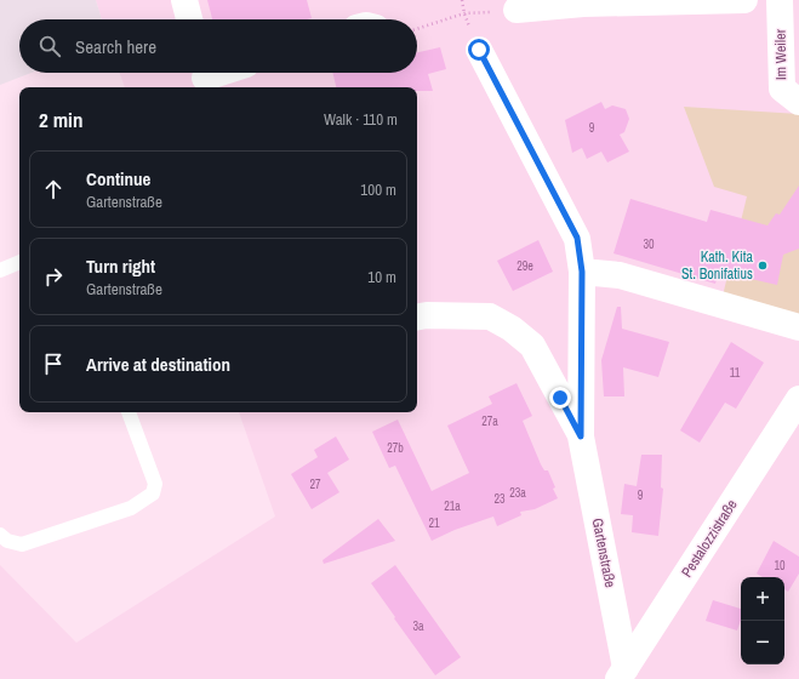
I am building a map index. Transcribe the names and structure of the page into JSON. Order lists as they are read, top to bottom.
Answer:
{
  "streets": {
    "street": ["Im Weiler", "Pestalozzistraße", "Gartenstraße"]
  },
  "crossings": [
    ["Pestalozzistraße", "Gartenstraße"]
  ],
  "places": ["Kath. Kita St. Bonifatius"],
  "house_numbers": [
    "9",
    "30",
    "29e",
    "11",
    "27a",
    "27b",
    "27",
    "23a",
    "9",
    "23",
    "21a",
    "21",
    "10",
    "3a"
  ],
  "page": {
    "search": "Search here",
    "heading": ["2 min", "Walk · 110 m"],
    "list": [
      ["Continue", "Gartenstraße", "100 m"],
      ["Turn right", "Gartenstraße", "10 m"],
      "Arrive at destination"
    ],
    "map_buttons": ["+", "−"]
  }
}
